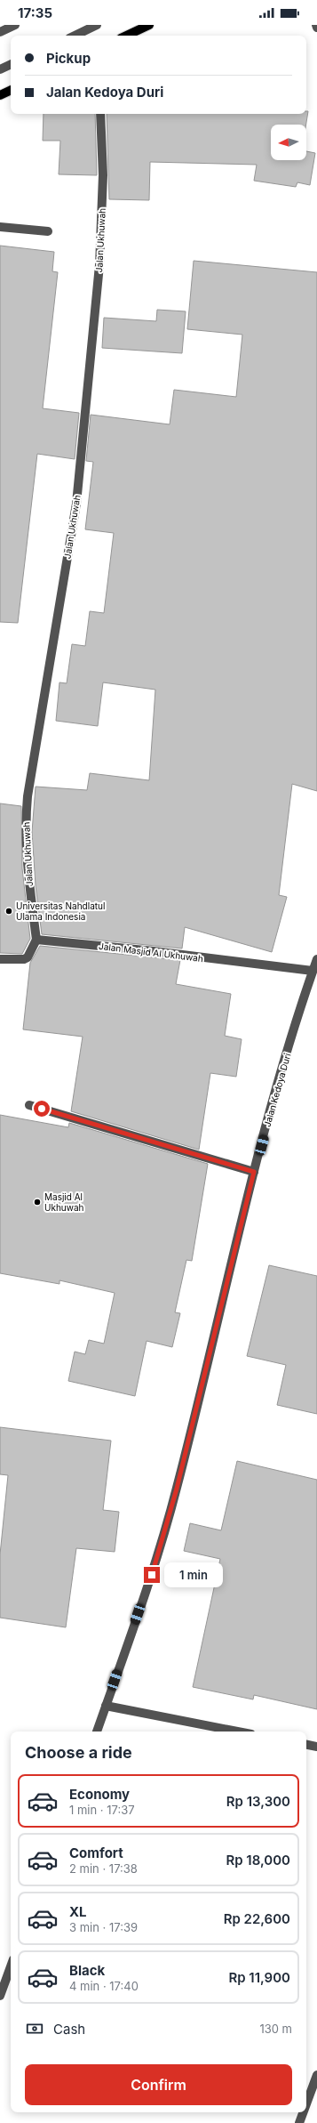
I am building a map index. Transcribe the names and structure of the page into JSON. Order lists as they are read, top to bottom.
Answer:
{
  "streets": {
    "street": ["Jalan Ukhuwah", "Jalan Masjid Al Ukhuwah", "Jalan Kedoya Duri"]
  },
  "crossings": [
    ["Jalan Ukhuwah", "Jalan Masjid Al Ukhuwah"],
    ["Jalan Masjid Al Ukhuwah", "Jalan Kedoya Duri"]
  ],
  "places": ["Universitas Nahdlatul Ulama Indonesia", "Masjid Al Ukhuwah"],
  "north": "left",
  "page": {
    "status": "17:35",
    "banner": ["Pickup", "Jalan Kedoya Duri"],
    "bubble": "1 min",
    "heading": "Choose a ride",
    "list": [
      {
        "name": "Economy",
        "note": "1 min · 17:37",
        "value": "Rp 13,300"
      },
      {
        "name": "Comfort",
        "note": "2 min · 17:38",
        "value": "Rp 18,000"
      },
      {
        "name": "XL",
        "note": "3 min · 17:39",
        "value": "Rp 22,600"
      },
      {
        "name": "Black",
        "note": "4 min · 17:40",
        "value": "Rp 11,900"
      }
    ],
    "pay": ["Cash", "130 m"],
    "buttons": "Confirm"
  }
}
